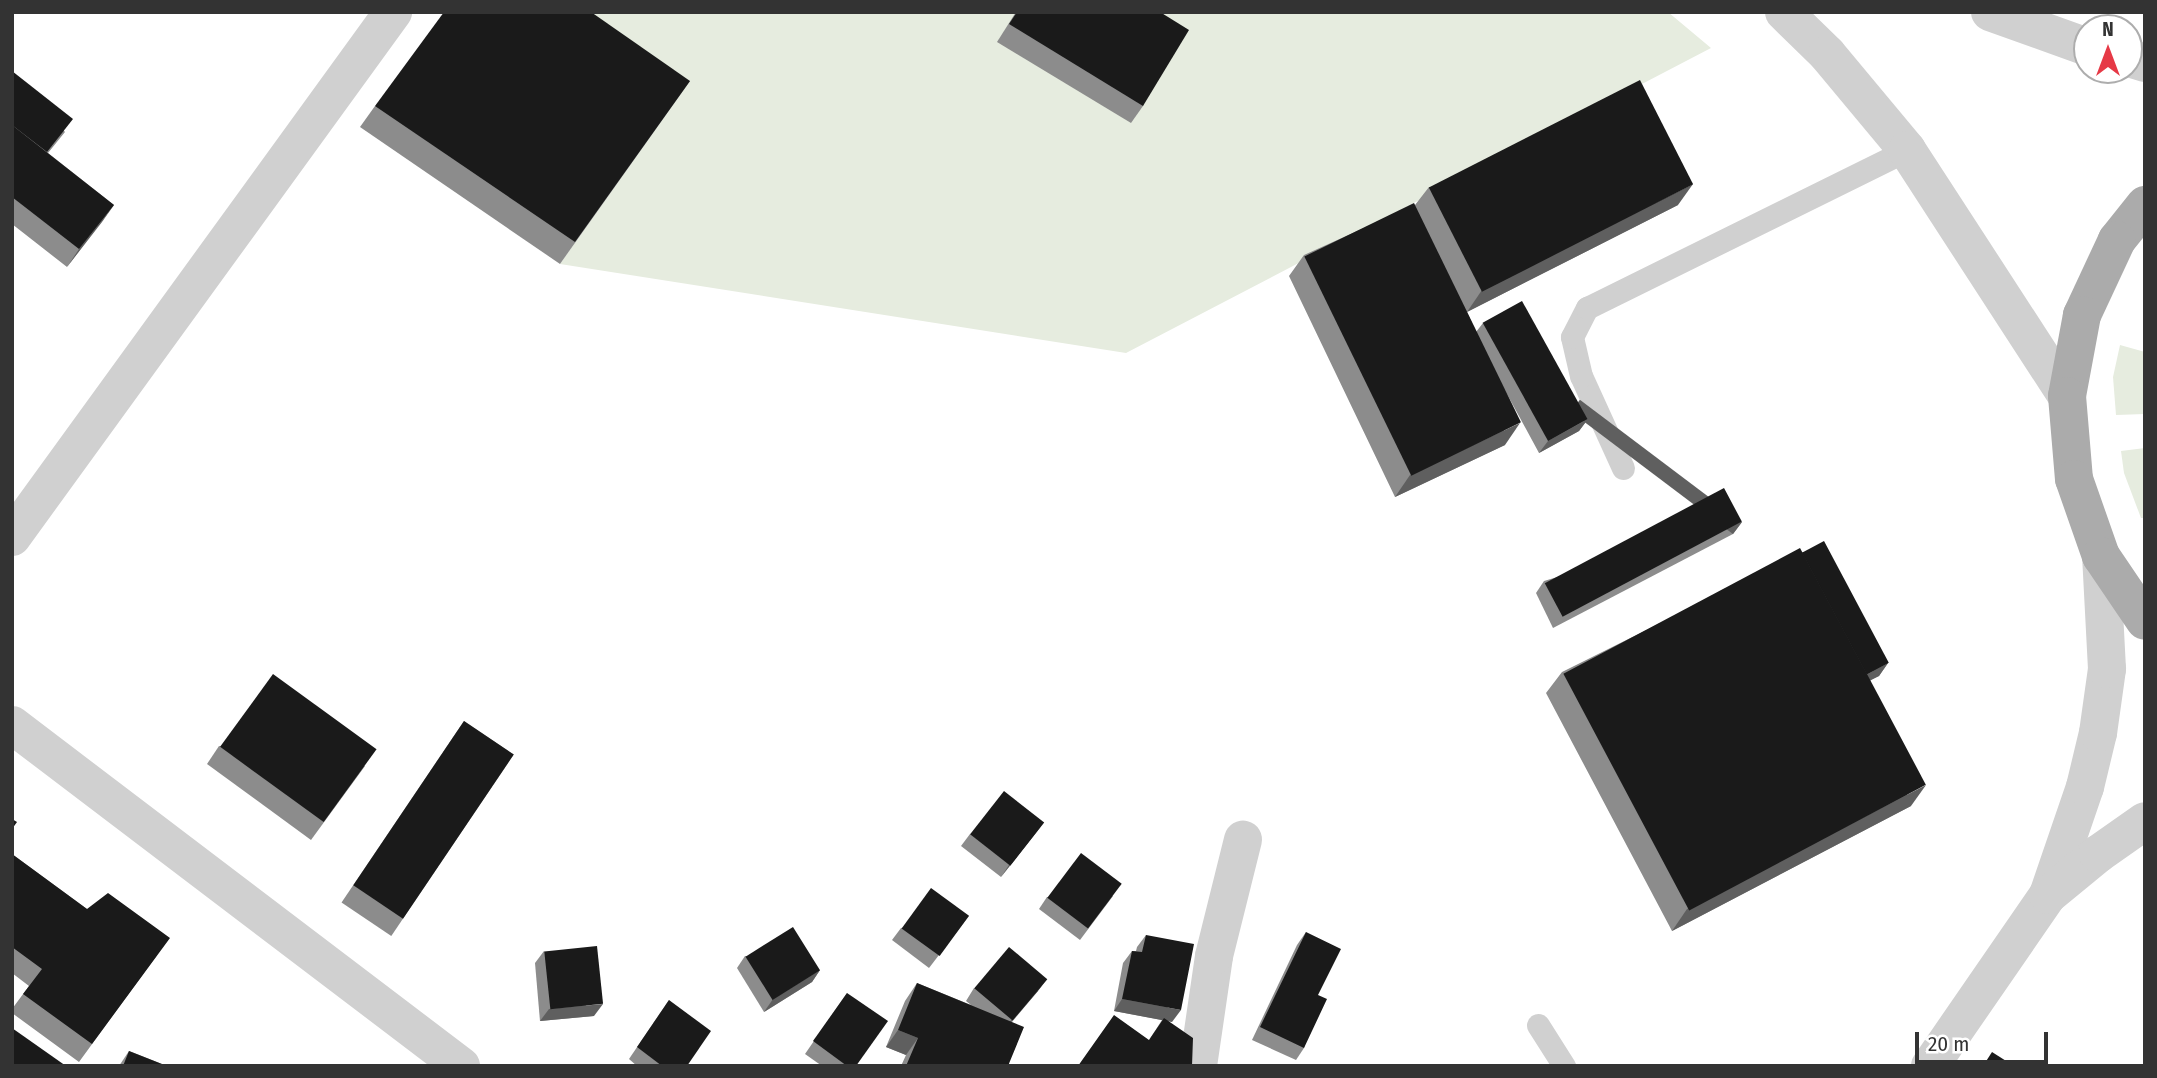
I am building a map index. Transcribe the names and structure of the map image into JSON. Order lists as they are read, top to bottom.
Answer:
{
  "scale_bar": "20 m",
  "north": "top"
}
